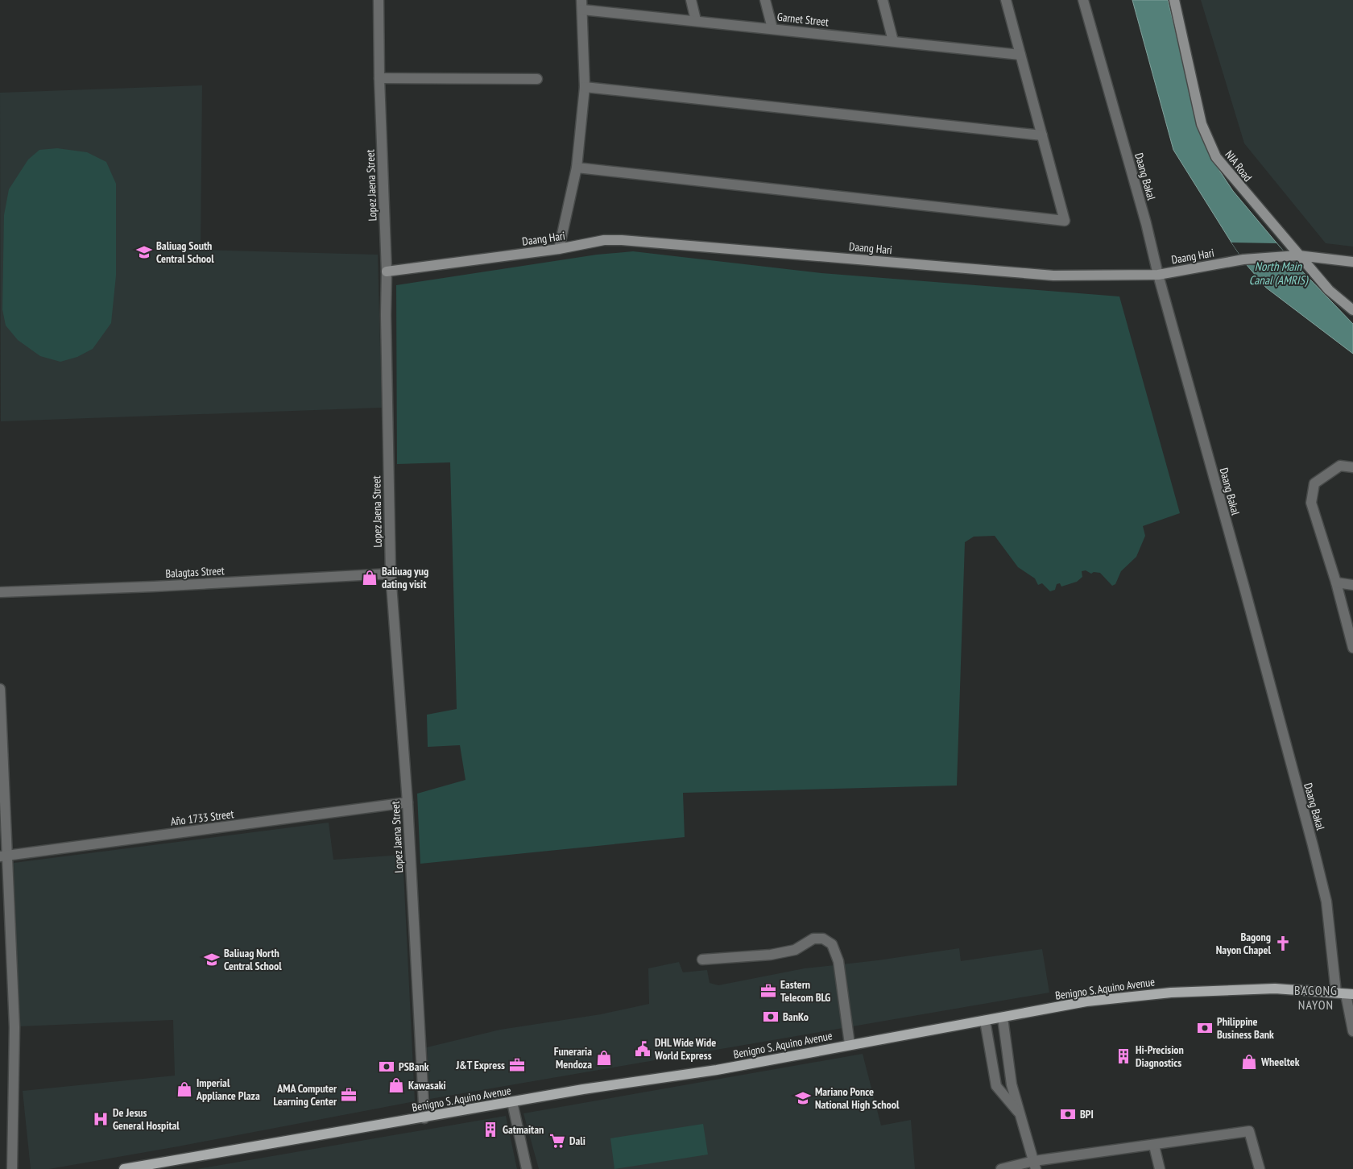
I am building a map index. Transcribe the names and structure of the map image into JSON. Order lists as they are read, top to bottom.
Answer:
{
  "streets": {
    "main road": ["Benigno S. Aquino Avenue"],
    "street": [
      "Garnet Street",
      "NIA Road",
      "Daang Bakal",
      "Lopez Jaena Street",
      "Daang Hari",
      "Balagtas Street",
      "Año 1733 Street"
    ]
  },
  "crossings": [
    ["NIA Road", "Daang Hari"],
    ["Daang Bakal", "Daang Hari"],
    ["Daang Bakal", "Benigno S. Aquino Avenue"],
    ["Lopez Jaena Street", "Daang Hari"],
    ["Lopez Jaena Street", "Balagtas Street"],
    ["Lopez Jaena Street", "Año 1733 Street"],
    ["Lopez Jaena Street", "Benigno S. Aquino Avenue"]
  ],
  "districts": ["BAGONG NAYON"],
  "water": ["North Main Canal (AMRIS)"],
  "places": {
    "school or university": ["Baliuag South Central School", "Baliuag North Central School", "Mariano Ponce National High School"],
    "shop": [
      "Baliuag yug dating visit",
      "Funeraria Mendoza",
      "Wheeltek",
      "Kawasaki",
      "Imperial Appliance Plaza"
    ],
    "church": ["Bagong Nayon Chapel"],
    "office": ["Eastern Telecom BLG", "J&T Express", "AMA Computer Learning Center"],
    "bank": [
      "BanKo",
      "Philippine Business Bank",
      "PSBank",
      "BPI"
    ],
    "public building": ["DHL Wide Wide World Express"],
    "building": ["Hi-Precision Diagnostics", "Gatmaitan"],
    "hospital": ["De Jesus General Hospital"],
    "supermarket": ["Dali"]
  }
}
